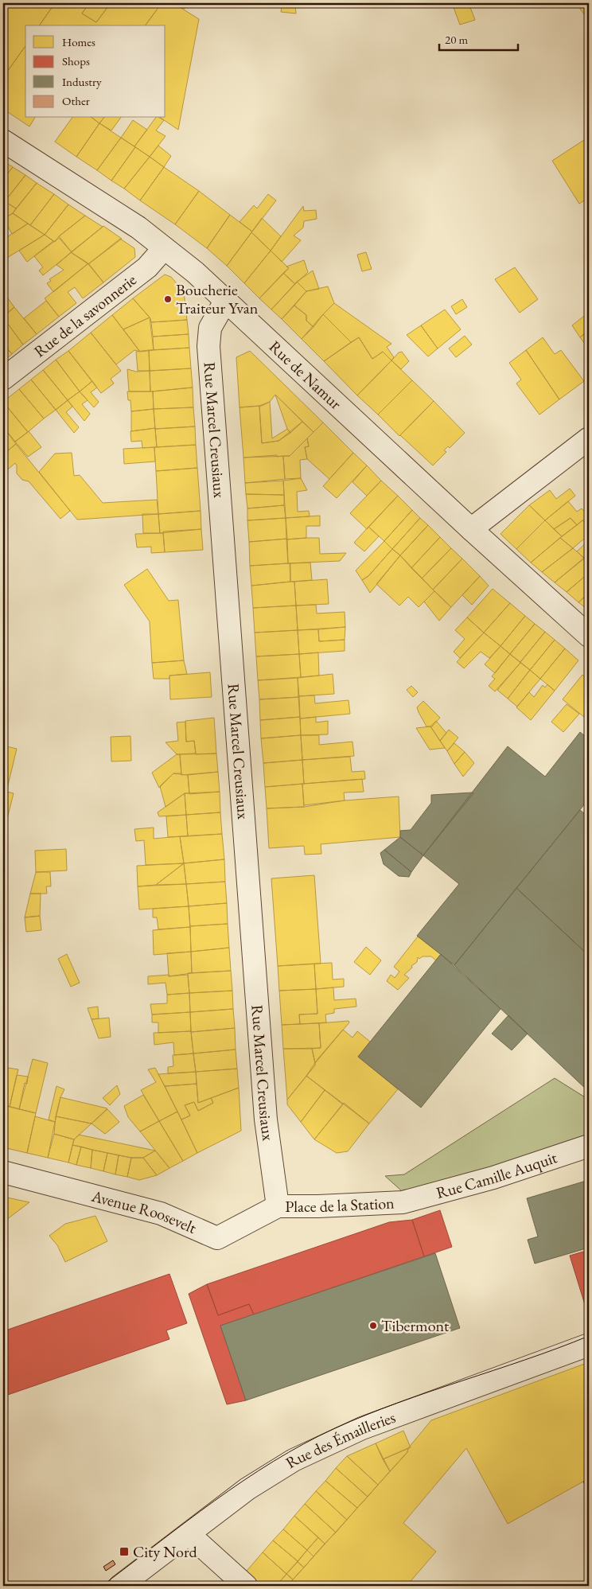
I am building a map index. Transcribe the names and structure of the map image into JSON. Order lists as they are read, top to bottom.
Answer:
{
  "streets": {
    "street": [
      "Rue de la savonnerie",
      "Rue de Namur",
      "Rue Marcel Creusiaux",
      "Rue Camille Auquit",
      "Place de la Station",
      "Avenue Roosevelt",
      "Rue des Émailleries"
    ]
  },
  "crossings": [
    ["Rue de la savonnerie", "Rue de Namur"],
    ["Rue de Namur", "Rue Marcel Creusiaux"],
    ["Rue Marcel Creusiaux", "Place de la Station"],
    ["Rue Marcel Creusiaux", "Avenue Roosevelt"],
    ["Rue Camille Auquit", "Place de la Station"],
    ["Place de la Station", "Avenue Roosevelt"]
  ],
  "places": {
    "other": ["Boucherie Traiteur Yvan", "Tibermont"],
    "transit": ["City Nord"]
  },
  "legend": [
    "Homes",
    "Shops",
    "Industry",
    "Other"
  ],
  "scale_bar": "20 m"
}
